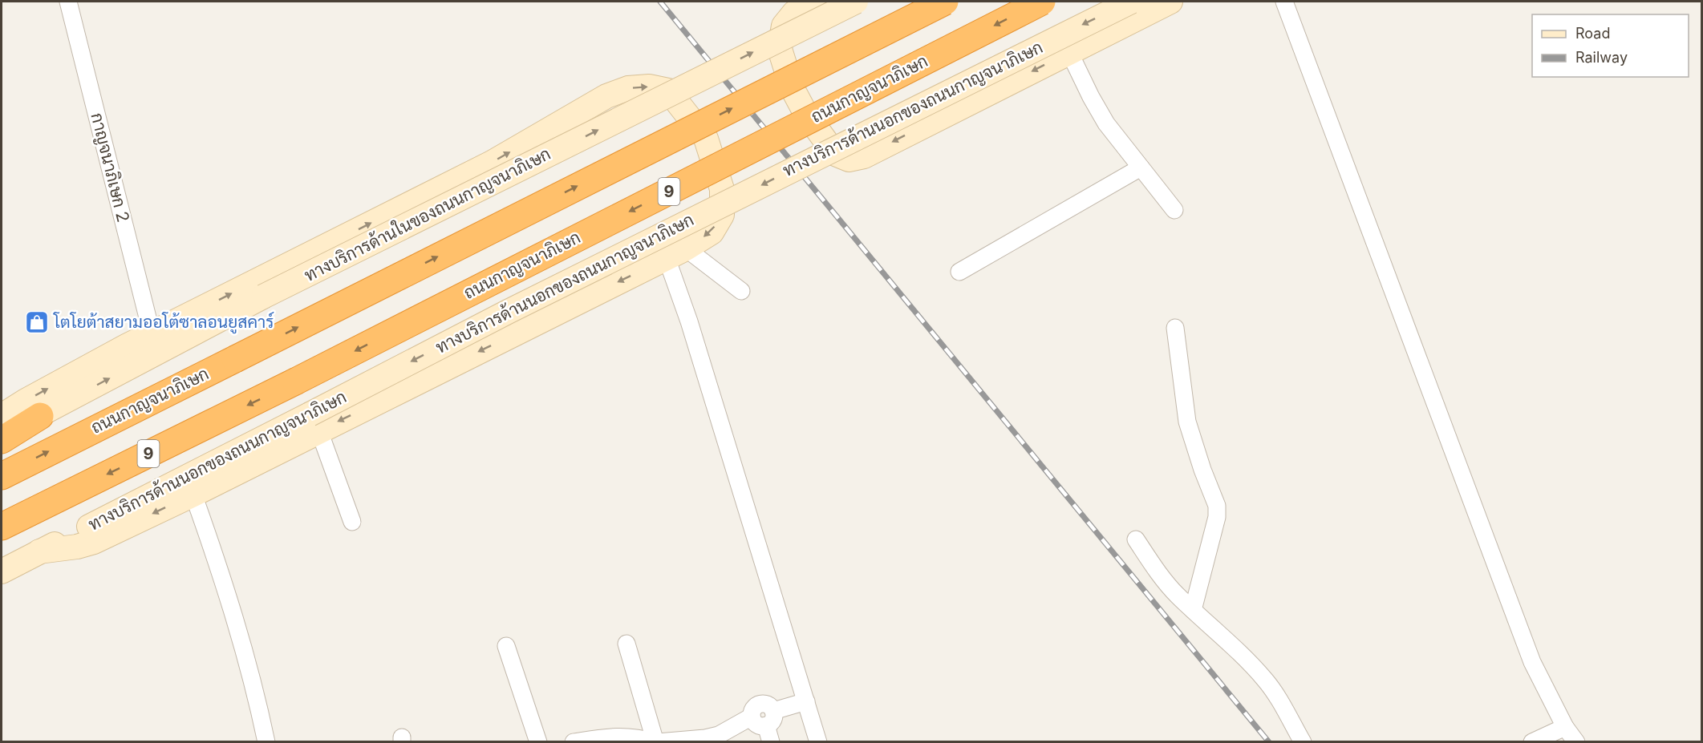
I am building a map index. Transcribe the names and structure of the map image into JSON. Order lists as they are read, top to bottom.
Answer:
{
  "streets": {
    "highway": ["ถนนกาญจนาภิเษก", "9"],
    "main road": ["ทางบริการด้านนอกของถนนกาญจนาภิเษก", "ทางบริการด้านในของถนนกาญจนาภิเษก"],
    "street": ["กาญจนาภิเษก 2"]
  },
  "places": {
    "shop": ["โตโยต้าสยามออโต้ซาลอนยูสคาร์"]
  },
  "legend": ["Road", "Railway"]
}
